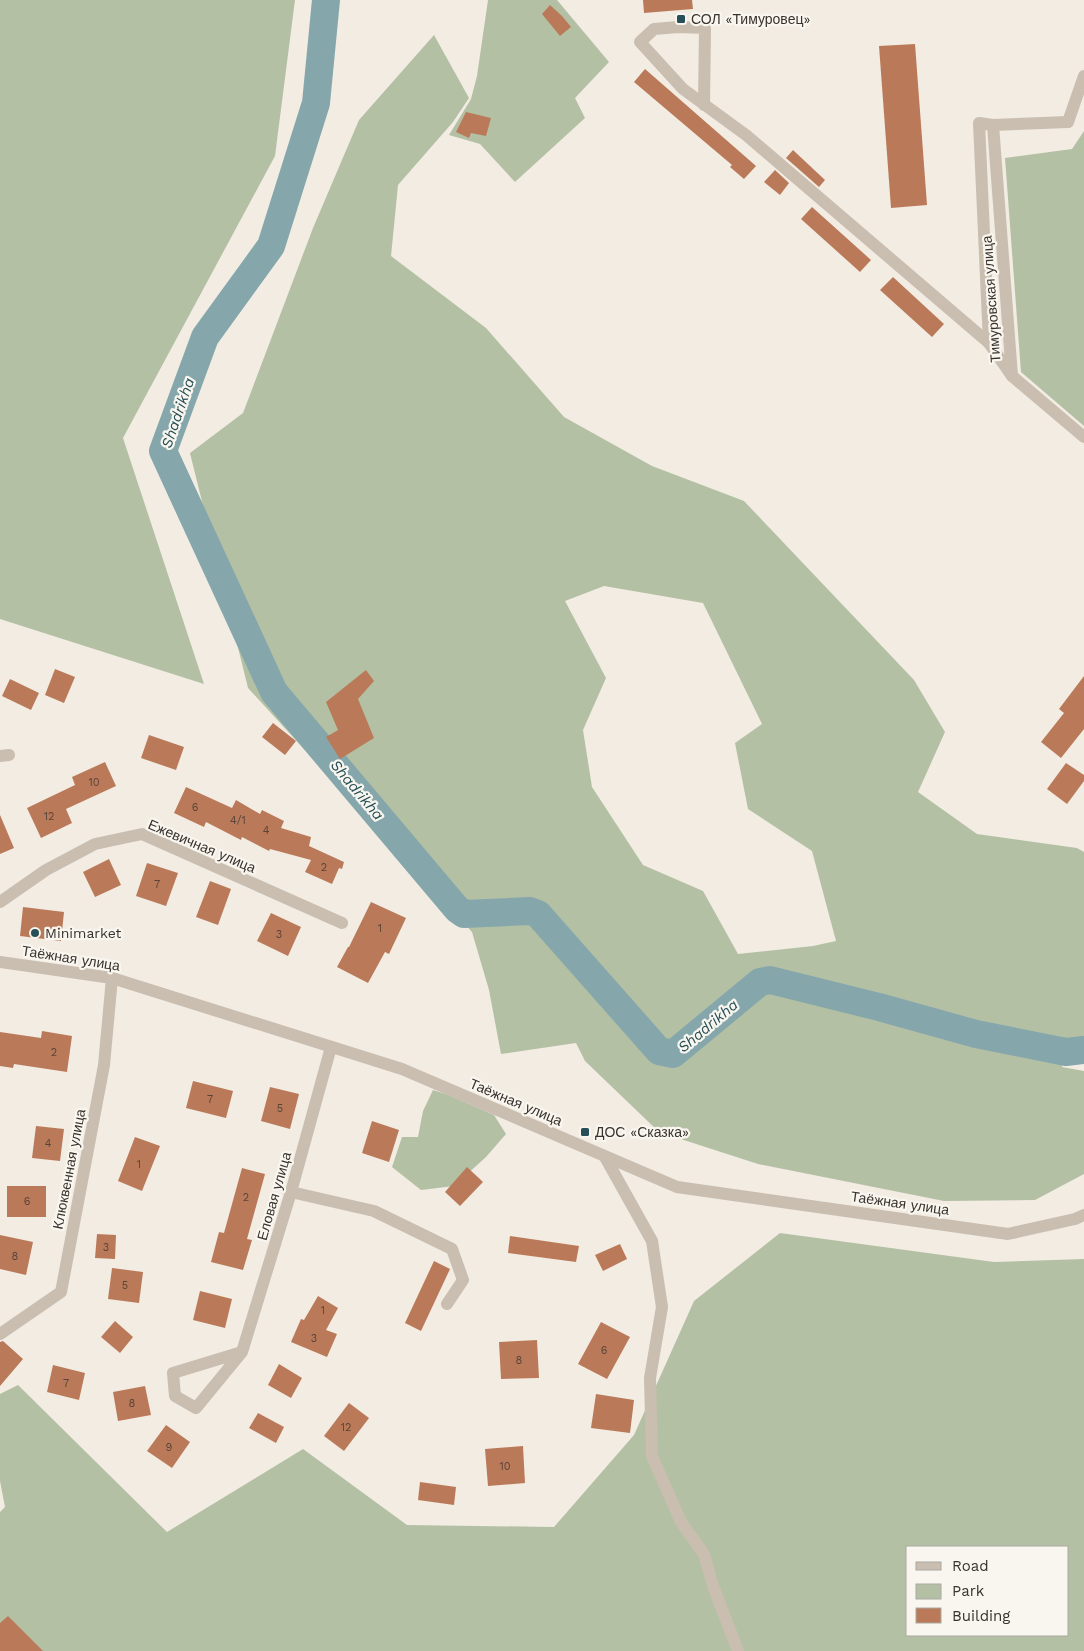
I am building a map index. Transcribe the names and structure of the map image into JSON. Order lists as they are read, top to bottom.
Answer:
{
  "streets": {
    "street": [
      "Тимуровская улица",
      "Ежевичная улица",
      "Таёжная улица",
      "Клюквенная улица",
      "Еловая улица"
    ]
  },
  "crossings": [
    ["Таёжная улица", "Клюквенная улица"],
    ["Таёжная улица", "Еловая улица"]
  ],
  "water": ["Shadrikha"],
  "places": {
    "transit": ["СОЛ «Тимуровец»", "ДОС «Сказка»"],
    "other": ["Minimarket"]
  },
  "house_numbers": [
    "10",
    "6",
    "12",
    "4/1",
    "4",
    "2",
    "7",
    "1",
    "3",
    "2",
    "7",
    "5",
    "4",
    "1",
    "2",
    "6",
    "3",
    "8",
    "5",
    "1",
    "3",
    "6",
    "8",
    "7",
    "8",
    "12",
    "9",
    "10"
  ],
  "legend": ["Road", "Park", "Building"]
}
